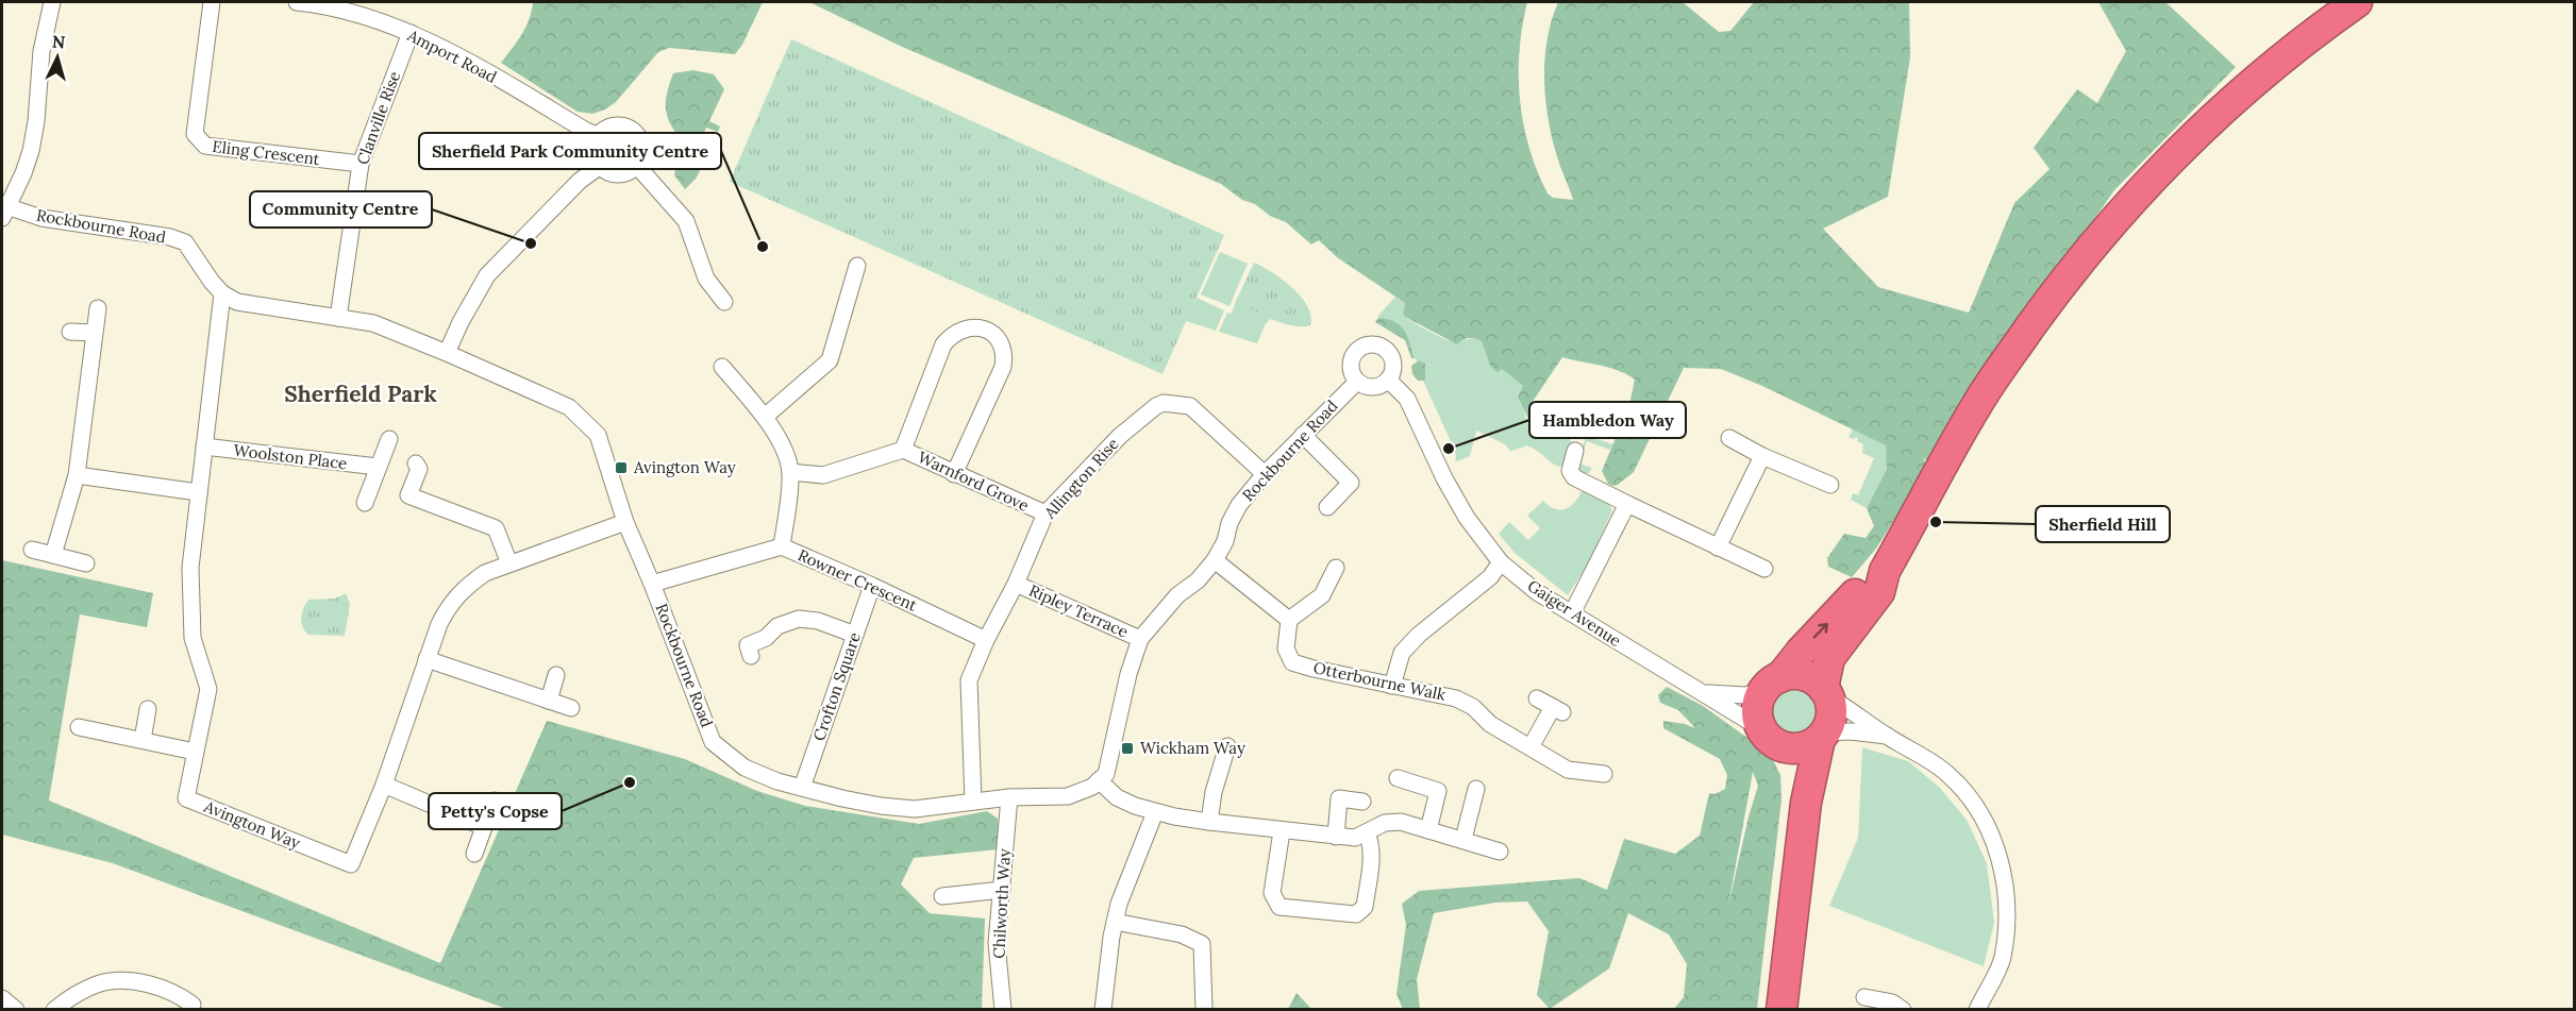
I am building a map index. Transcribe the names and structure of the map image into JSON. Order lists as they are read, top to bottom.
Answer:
{
  "streets": {
    "street": [
      "Amport Road",
      "Clanville Rise",
      "Eling Crescent",
      "Rockbourne Road",
      "Woolston Place",
      "Allington Rise",
      "Warnford Grove",
      "Rowner Crescent",
      "Ripley Terrace",
      "Gaiger Avenue",
      "Otterbourne Walk",
      "Crofton Square",
      "Avington Way",
      "Chilworth Way"
    ]
  },
  "crossings": [
    ["Amport Road", "Clanville Rise"],
    ["Clanville Rise", "Eling Crescent"],
    ["Clanville Rise", "Rockbourne Road"],
    ["Rockbourne Road", "Allington Rise"],
    ["Rockbourne Road", "Rowner Crescent"],
    ["Rockbourne Road", "Ripley Terrace"],
    ["Rockbourne Road", "Gaiger Avenue"],
    ["Rockbourne Road", "Crofton Square"],
    ["Rockbourne Road", "Avington Way"],
    ["Rockbourne Road", "Chilworth Way"],
    ["Woolston Place", "Avington Way"],
    ["Allington Rise", "Warnford Grove"],
    ["Allington Rise", "Rowner Crescent"],
    ["Allington Rise", "Ripley Terrace"],
    ["Rowner Crescent", "Crofton Square"]
  ],
  "districts": ["Sherfield Park"],
  "places": {
    "other": [
      "Community Centre",
      "Sherfield Park Community Centre",
      "Hambledon Way",
      "Sherfield Hill",
      "Petty's Copse"
    ],
    "transit": ["Avington Way", "Wickham Way"]
  },
  "north": "top"
}
